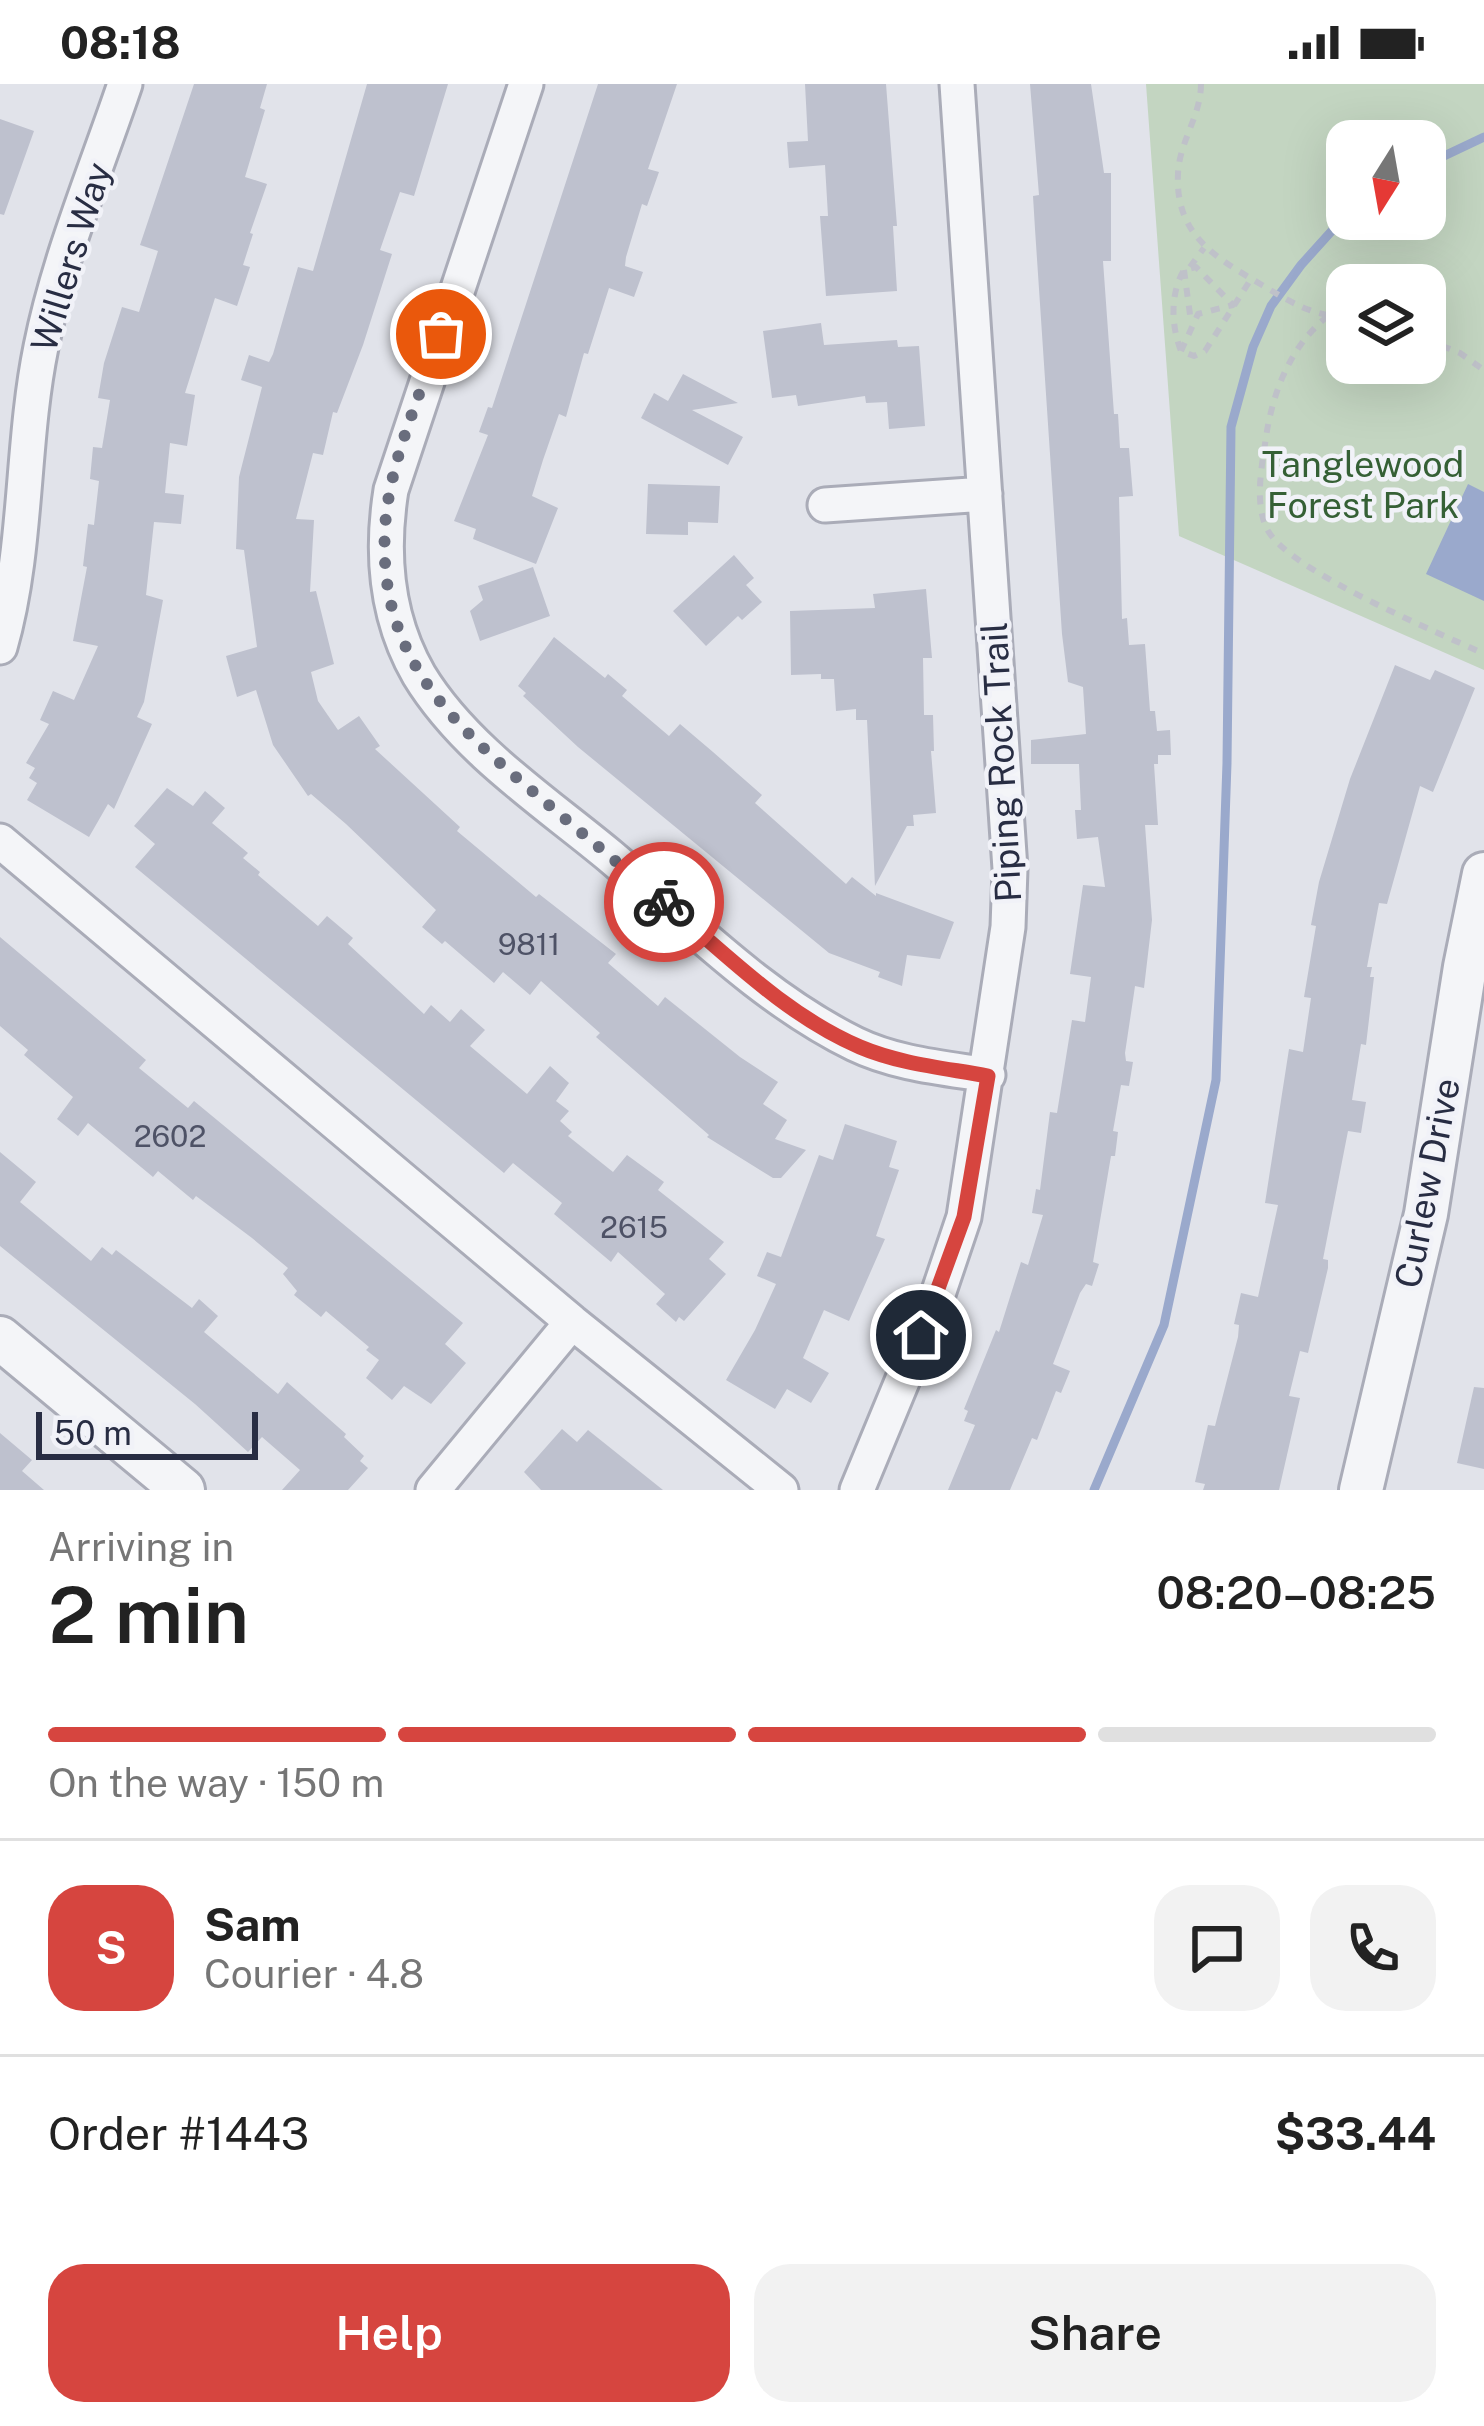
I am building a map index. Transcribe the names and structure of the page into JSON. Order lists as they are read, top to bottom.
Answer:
{
  "streets": {
    "street": ["Willers Way", "Piping Rock Trail", "Curlew Drive"]
  },
  "parks": ["Tanglewood Forest Park"],
  "house_numbers": ["9811", "2602", "2615"],
  "scale_bar": "50 m",
  "north": "bottom",
  "page": {
    "status": "08:18",
    "scale": "50 m",
    "heading": ["2 min", "Arriving in", "08:20–08:25"],
    "panel": [
      "Sam",
      "Courier · 4.8",
      "Order #1443",
      "$33.44"
    ],
    "bar": "On the way · 150 m",
    "round": "S",
    "buttons": ["Help", "Share"]
  }
}
